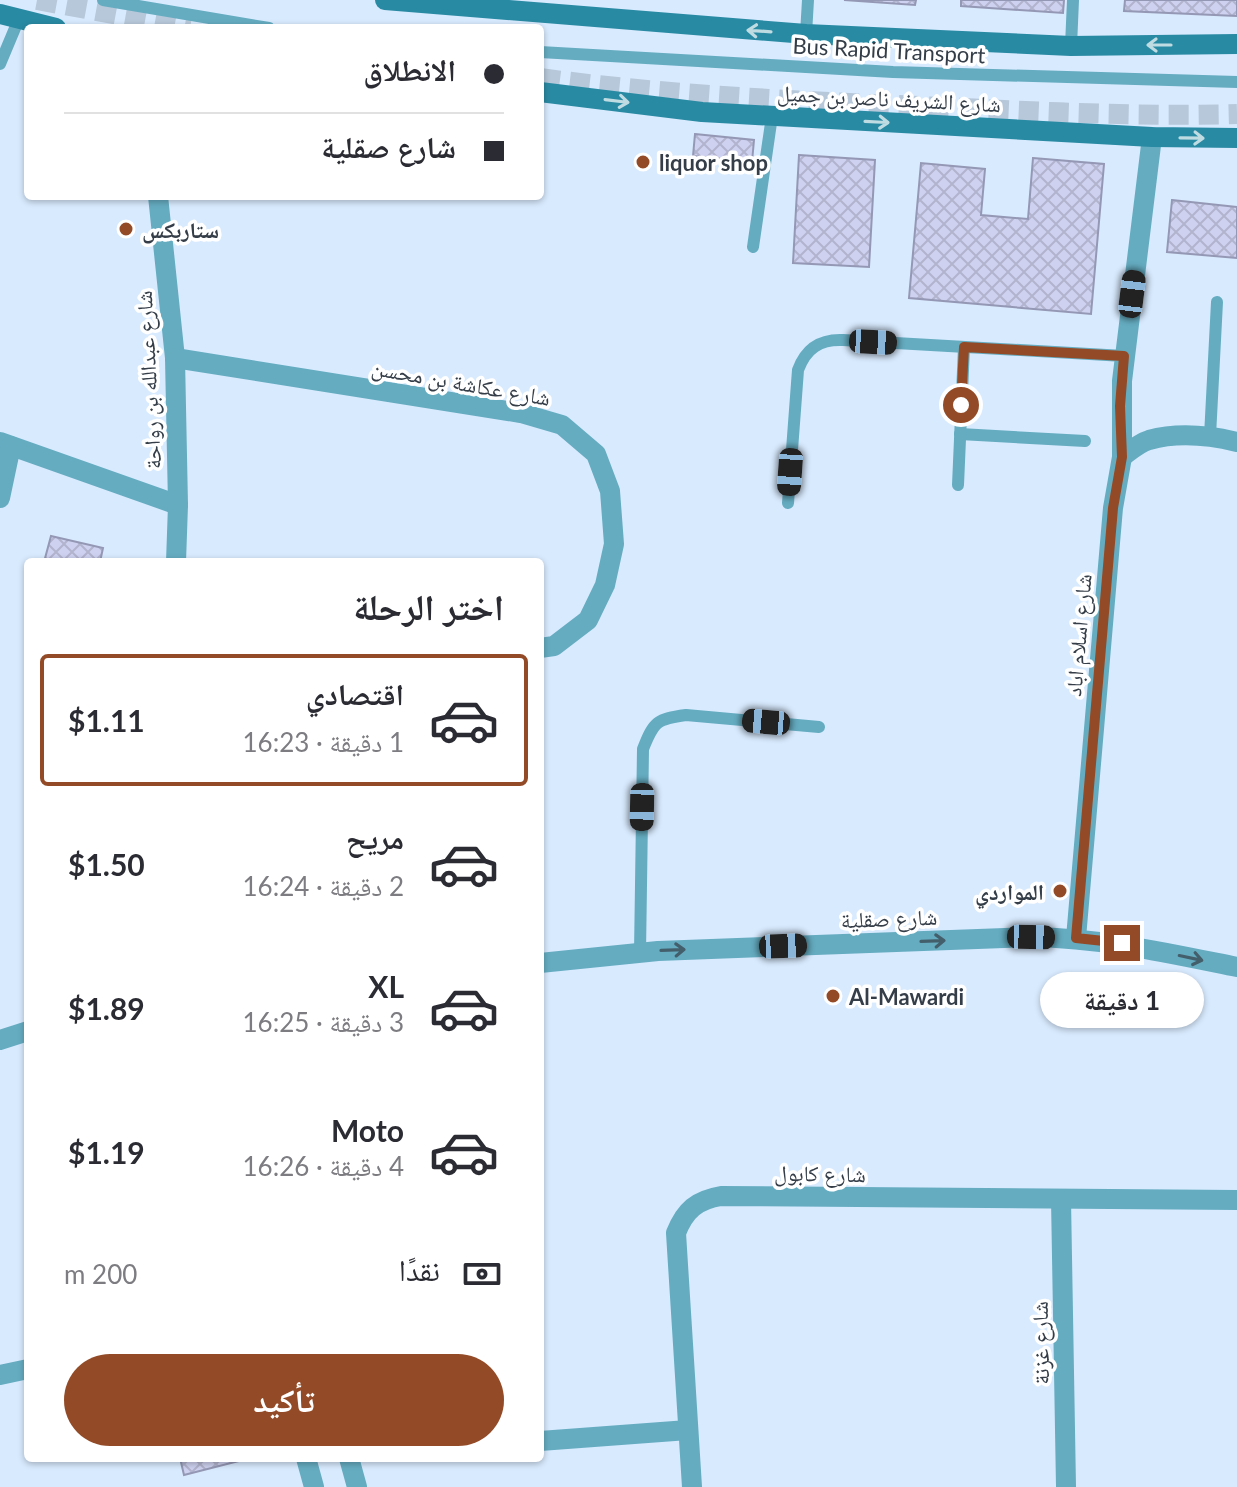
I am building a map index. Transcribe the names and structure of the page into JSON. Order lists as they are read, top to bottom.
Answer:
{
  "streets": {
    "main road": ["شارع الشريف ناصر بن جميل"],
    "street": [
      "شارع عبدالله بن رواحة",
      "شارع عكاشة بن محسن",
      "شارع اسلام اباد",
      "شارع صقلية",
      "شارع كابول",
      "شارع غزنة"
    ],
    "lane": ["Bus Rapid Transport"]
  },
  "crossings": [
    ["شارع الشريف ناصر بن جميل", "شارع اسلام اباد"],
    ["شارع عبدالله بن رواحة", "شارع عكاشة بن محسن"],
    ["شارع اسلام اباد", "شارع صقلية"],
    ["شارع كابول", "شارع غزنة"]
  ],
  "one_way": ["شارع صقلية"],
  "places": [
    "liquor shop",
    "ستاربكس",
    "المواردي",
    "Al-Mawardi"
  ],
  "page": {
    "banner": ["الانطلاق", "شارع صقلية"],
    "heading": "اختر الرحلة",
    "list": [
      {
        "name": "اقتصادي",
        "note": "1 دقيقة · 16:23",
        "value": "$1.11"
      },
      {
        "name": "مريح",
        "note": "2 دقيقة · 16:24",
        "value": "$1.50"
      },
      {
        "name": "XL",
        "note": "3 دقيقة · 16:25",
        "value": "$1.89"
      },
      {
        "name": "Moto",
        "note": "4 دقيقة · 16:26",
        "value": "$1.19"
      }
    ],
    "bubble": "1 دقيقة",
    "pay": ["نقدًا", "200 m"],
    "buttons": "تأكيد"
  }
}
